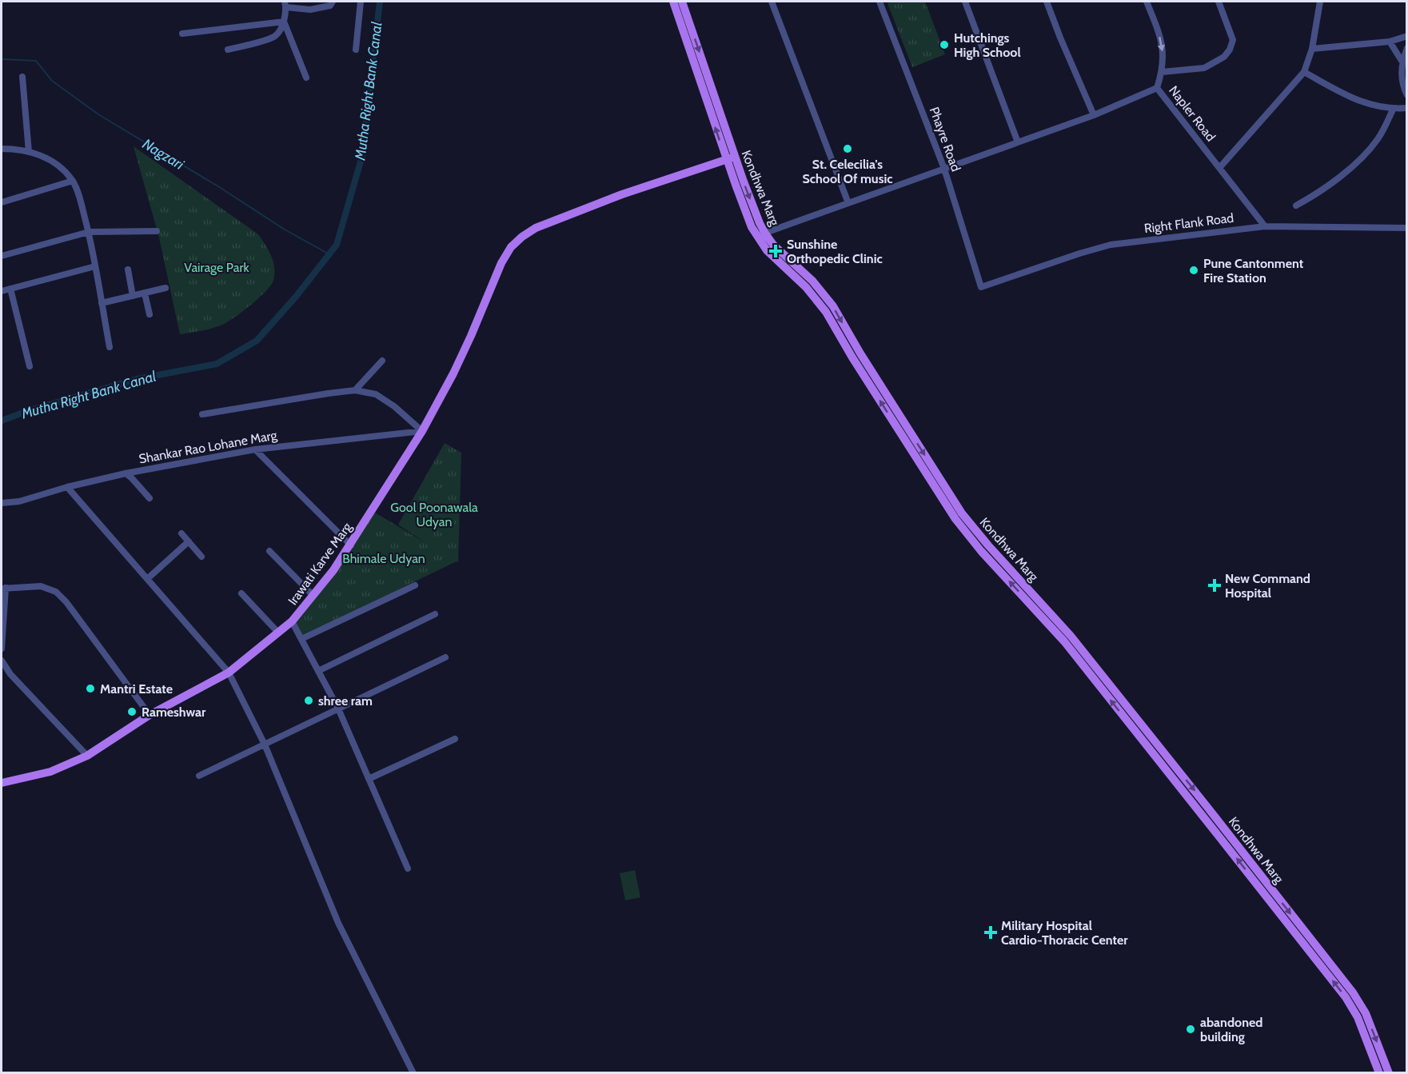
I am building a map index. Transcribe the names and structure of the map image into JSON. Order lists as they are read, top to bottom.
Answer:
{
  "streets": {
    "main road": ["Kondhwa Marg", "Irawati Karve Marg"],
    "street": [
      "Napler Road",
      "Phayre Road",
      "Right Flank Road",
      "Shankar Rao Lohane Marg"
    ]
  },
  "crossings": [
    ["Napler Road", "Right Flank Road"],
    ["Phayre Road", "Right Flank Road"],
    ["Kondhwa Marg", "Irawati Karve Marg"],
    ["Shankar Rao Lohane Marg", "Irawati Karve Marg"]
  ],
  "water": ["Mutha Right Bank Canal", "Nagzari"],
  "parks": ["Vairage Park", "Gool Poonawala Udyan", "Bhimale Udyan"],
  "places": {
    "other": [
      "Hutchings High School",
      "St. Celecilia's School Of music",
      "Pune Cantonment Fire Station",
      "Mantri Estate",
      "shree ram",
      "Rameshwar",
      "abandoned building"
    ],
    "health": ["Sunshine Orthopedic Clinic", "New Command Hospital", "Military Hospital Cardio-Thoracic Center"]
  }
}
